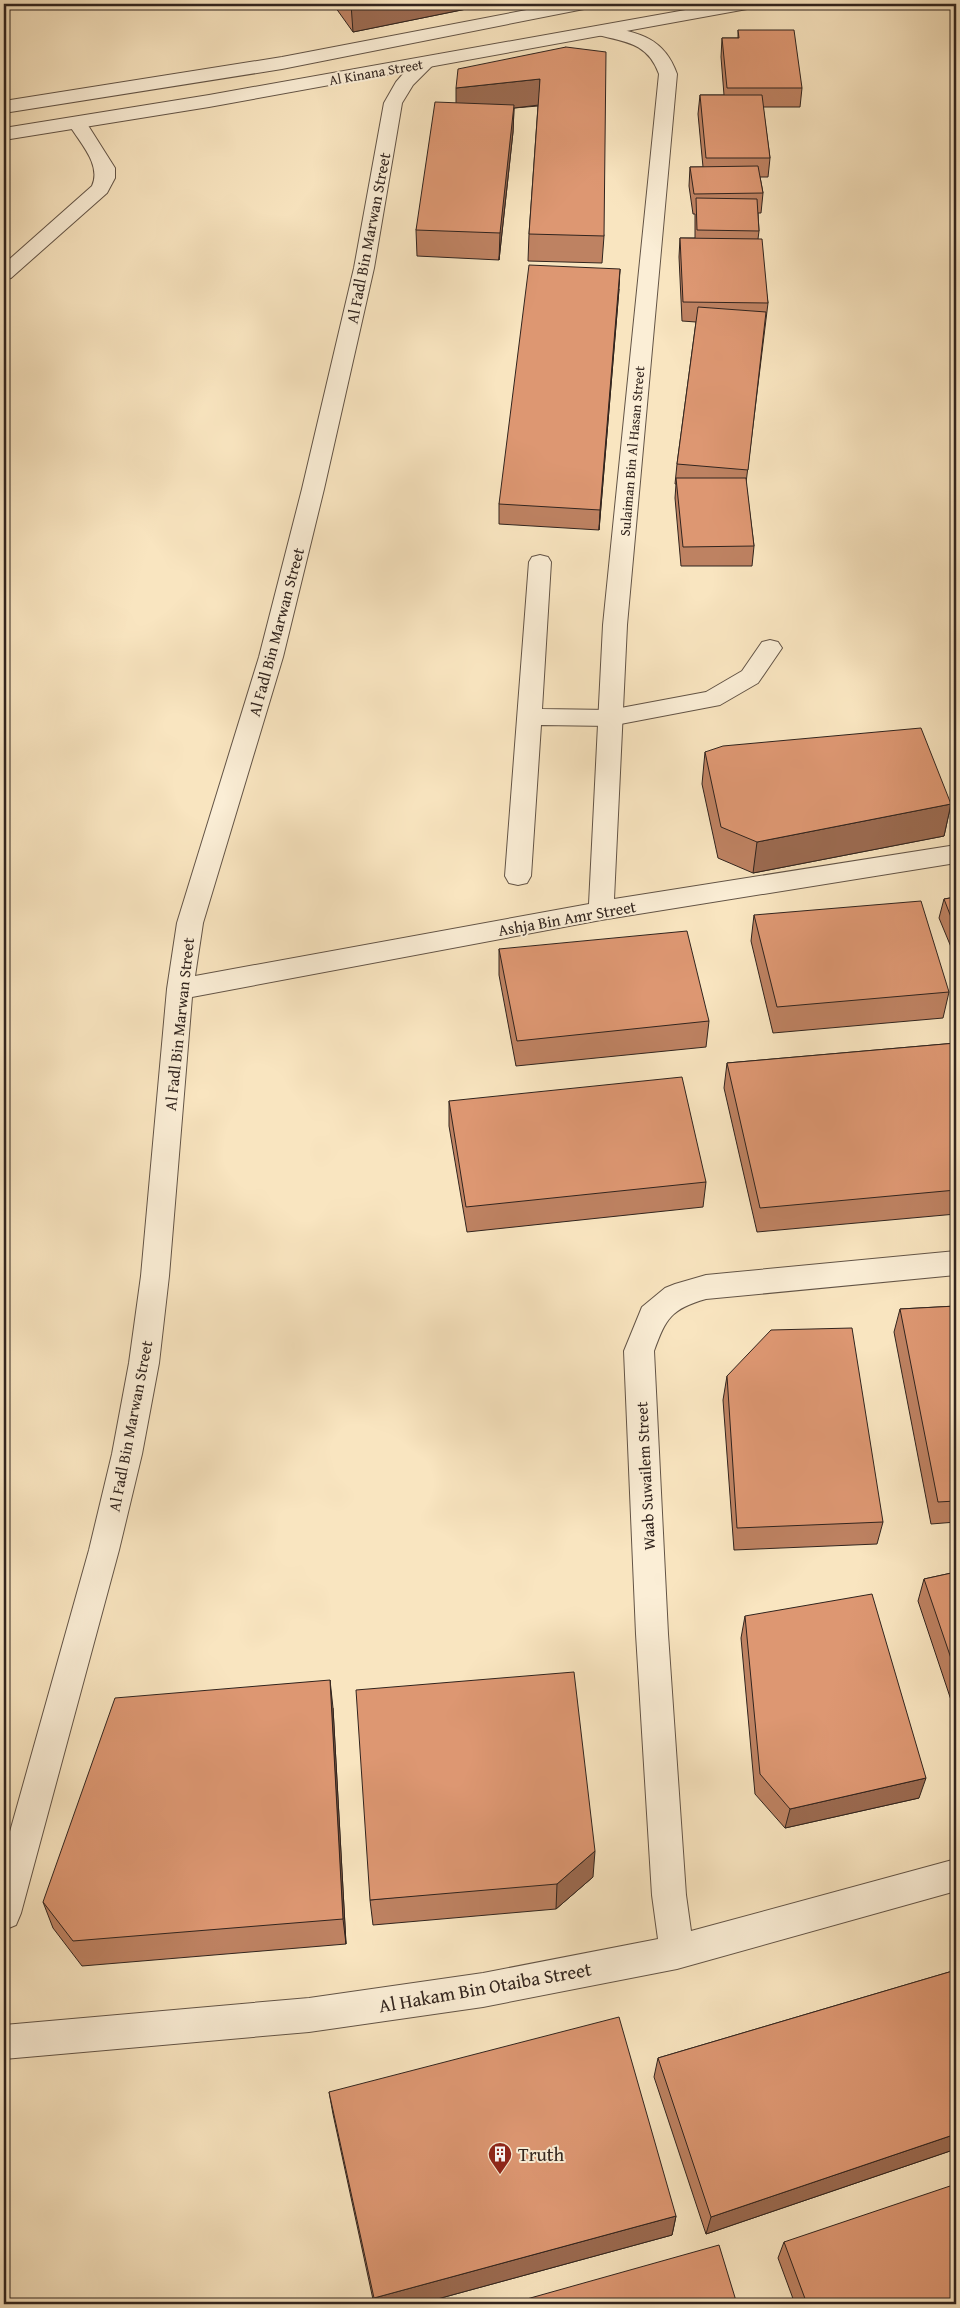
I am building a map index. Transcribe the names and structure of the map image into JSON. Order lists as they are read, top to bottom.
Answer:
{
  "streets": {
    "street": [
      "Al Kinana Street",
      "Al Fadl Bin Marwan Street",
      "Sulaiman Bin Al Hasan Street",
      "Ashja Bin Amr Street",
      "Waab Suwailem Street",
      "Al Hakam Bin Otaiba Street"
    ]
  },
  "crossings": [
    ["Al Kinana Street", "Al Fadl Bin Marwan Street"],
    ["Al Kinana Street", "Sulaiman Bin Al Hasan Street"],
    ["Al Fadl Bin Marwan Street", "Ashja Bin Amr Street"],
    ["Sulaiman Bin Al Hasan Street", "Ashja Bin Amr Street"],
    ["Waab Suwailem Street", "Al Hakam Bin Otaiba Street"]
  ],
  "places": {
    "building": ["Truth"]
  }
}
